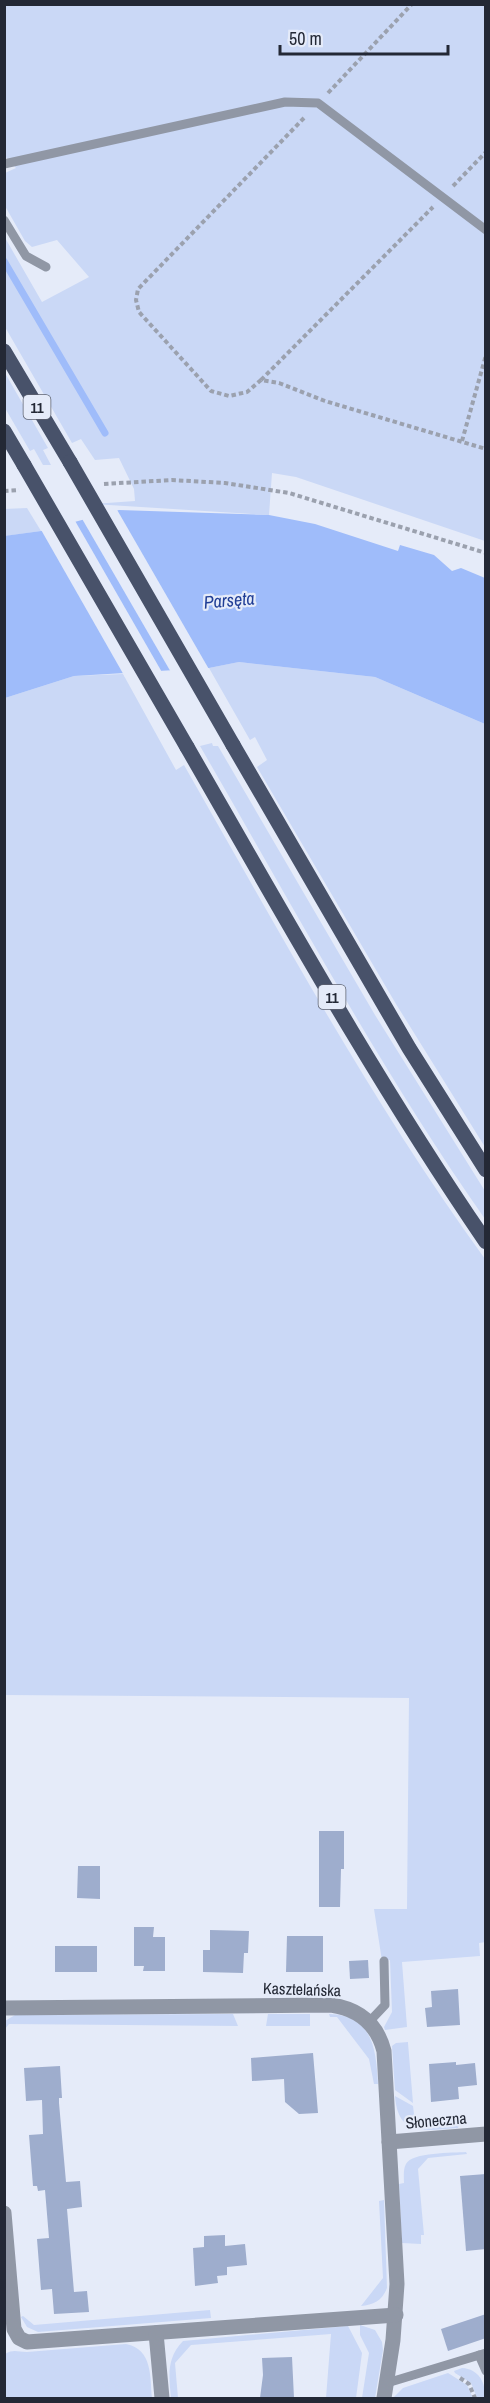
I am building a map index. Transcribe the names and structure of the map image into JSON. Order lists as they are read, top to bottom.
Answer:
{
  "streets": {
    "main road": ["11"],
    "street": ["Kasztelańska", "Słoneczna"]
  },
  "water": ["Parsęta"],
  "scale_bar": "50 m"
}
